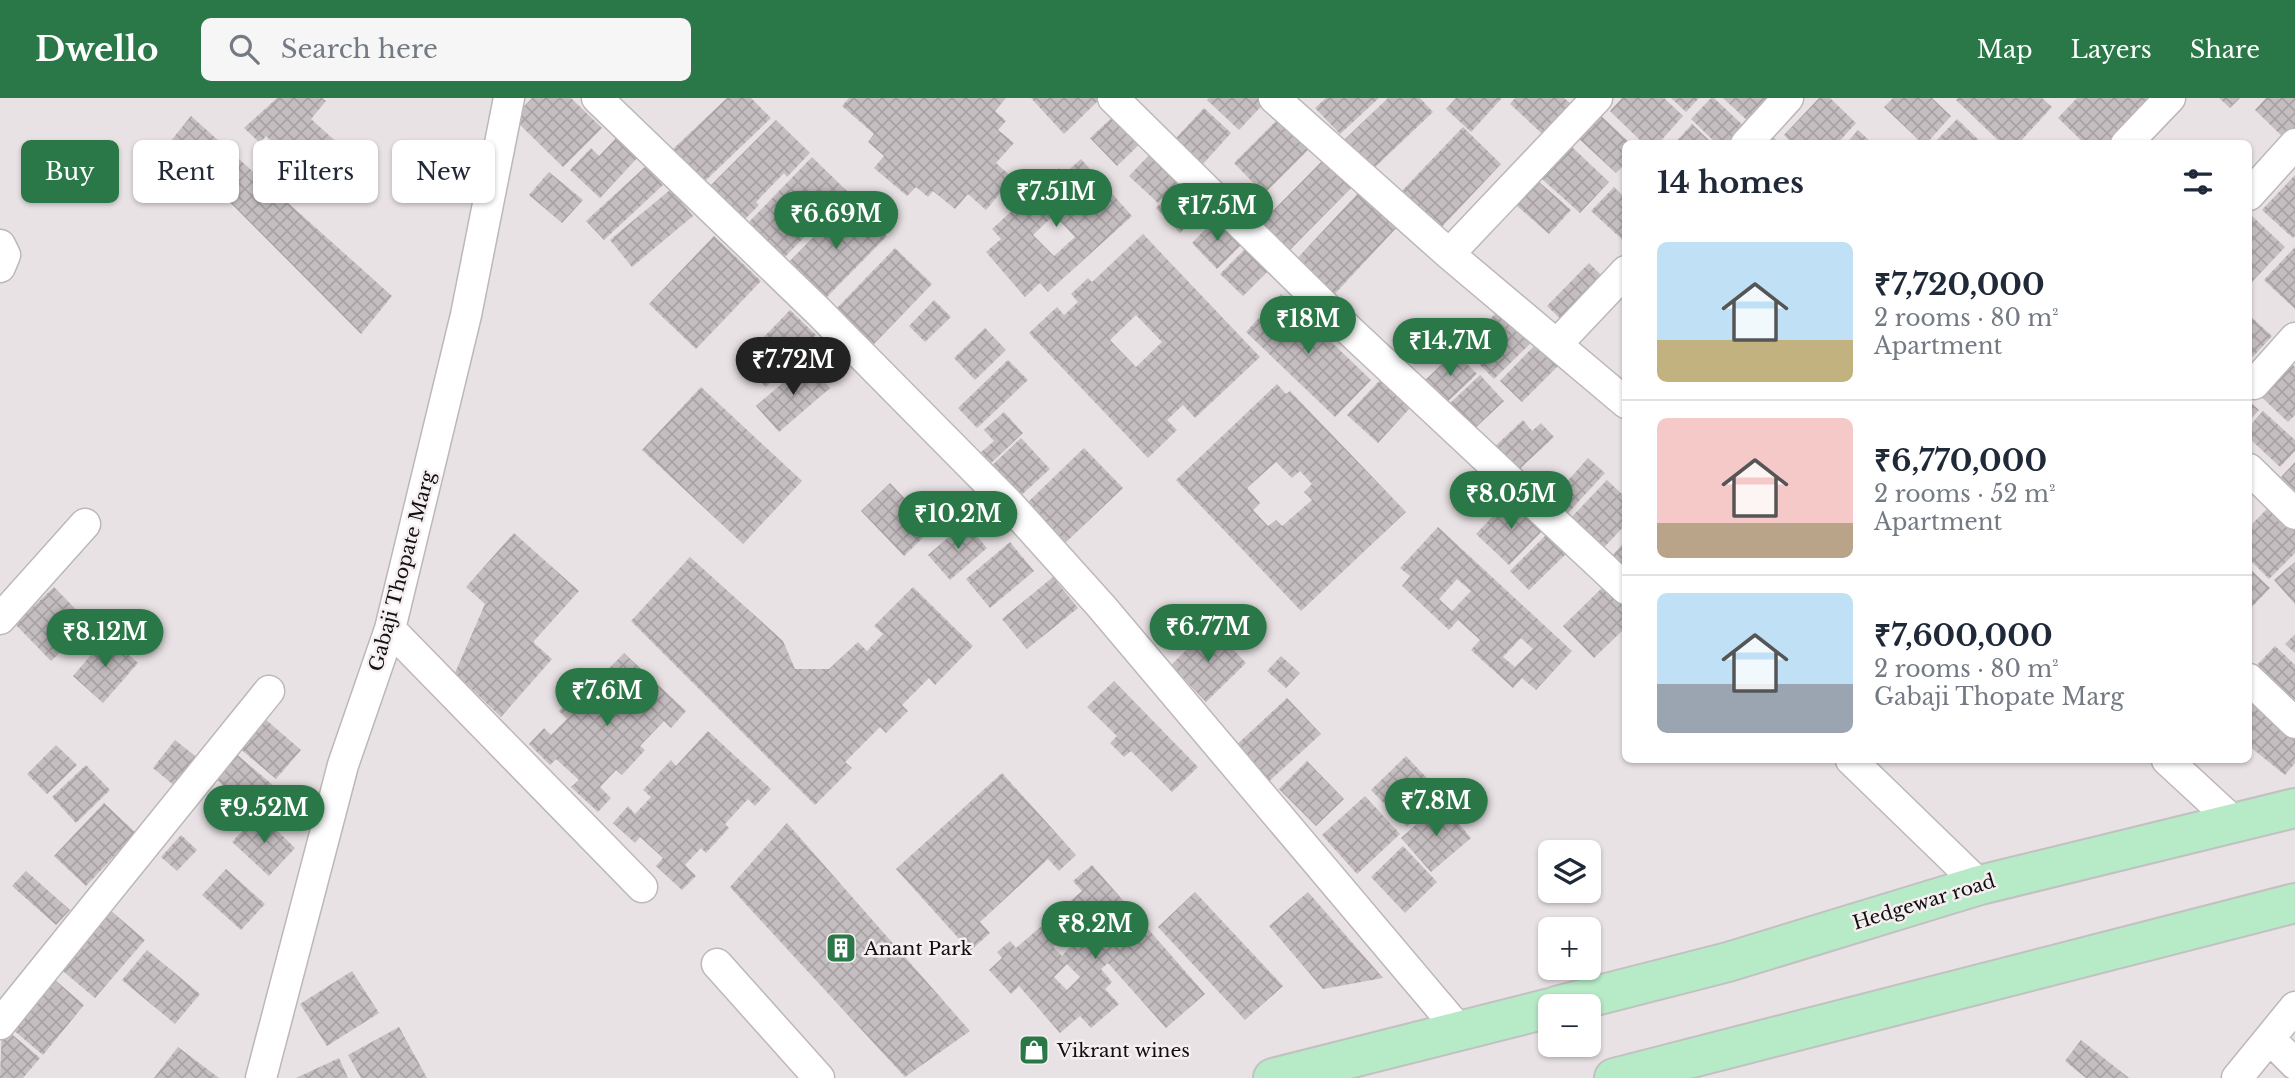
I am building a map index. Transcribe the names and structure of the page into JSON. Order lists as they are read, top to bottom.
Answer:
{
  "streets": {
    "main road": ["Hedgewar road"],
    "street": ["Gabaji Thopate Marg"]
  },
  "places": {
    "building": ["Anant Park"],
    "shop": ["Vikrant wines"]
  },
  "page": {
    "header": "Dwello",
    "search": "Search here",
    "nav": ["Map", "Layers", "Share"],
    "chip": [
      "Buy",
      "Rent",
      "Filters",
      "New"
    ],
    "heading": "14 homes",
    "price": [
      "₹7.51M",
      "₹17.5M",
      "₹6.69M",
      "₹18M",
      "₹14.7M",
      "₹7.72M",
      "₹8.05M",
      "₹10.2M",
      "₹6.77M",
      "₹8.12M",
      "₹7.6M",
      "₹7.8M",
      "₹9.52M",
      "₹8.2M"
    ],
    "list": [
      {
        "name": "₹7,720,000",
        "note": "2 rooms · 80 m² · Apartment"
      },
      {
        "name": "₹6,770,000",
        "note": "2 rooms · 52 m² · Apartment"
      },
      {
        "name": "₹7,600,000",
        "note": "2 rooms · 80 m² · Gabaji Thopate Marg"
      }
    ],
    "map_buttons": ["+", "−"]
  }
}
